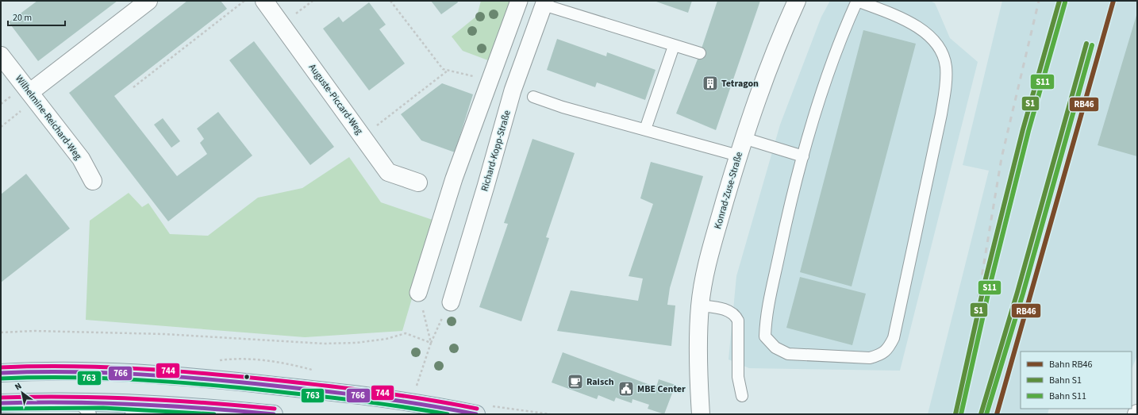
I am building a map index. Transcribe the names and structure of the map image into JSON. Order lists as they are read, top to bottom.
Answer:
{
  "streets": {
    "street": [
      "Auguste-Piccard-Weg",
      "Wilhelmine-Reichard-Weg",
      "Richard-Kopp-Straße",
      "Konrad-Zuse-Straße"
    ]
  },
  "places": {
    "building": ["Tetragon"],
    "cafe": ["Raisch"],
    "public building": ["MBE Center"]
  },
  "lines": [
    "rail line RB46",
    "rail line S1",
    "rail line S11",
    "transit line 744",
    "transit line 766",
    "transit line 763"
  ],
  "legend": ["Bahn RB46", "Bahn S1", "Bahn S11"],
  "scale_bar": "20 m",
  "north": "top left"
}
